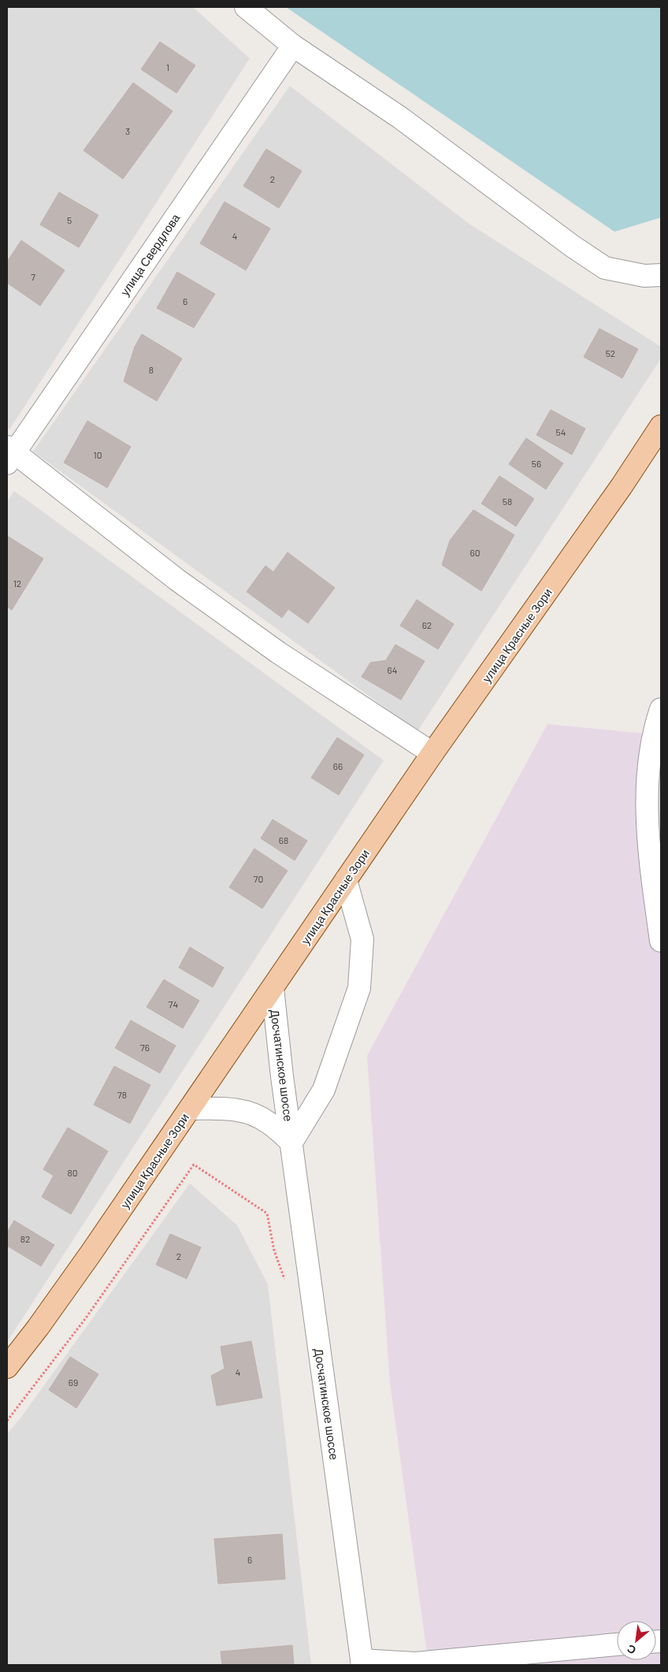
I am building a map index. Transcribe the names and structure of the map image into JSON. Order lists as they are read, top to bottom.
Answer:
{
  "streets": {
    "main road": ["улица Красные Зори"],
    "street": ["улица Свердлова", "Досчатинское шоссе"]
  },
  "crossings": [
    ["улица Красные Зори", "Досчатинское шоссе"]
  ],
  "house_numbers": [
    "1",
    "3",
    "2",
    "5",
    "4",
    "7",
    "6",
    "52",
    "8",
    "54",
    "10",
    "56",
    "58",
    "60",
    "12",
    "62",
    "64",
    "66",
    "68",
    "70",
    "74",
    "76",
    "78",
    "80",
    "82",
    "2",
    "4",
    "69",
    "6"
  ],
  "north": "bottom left"
}
